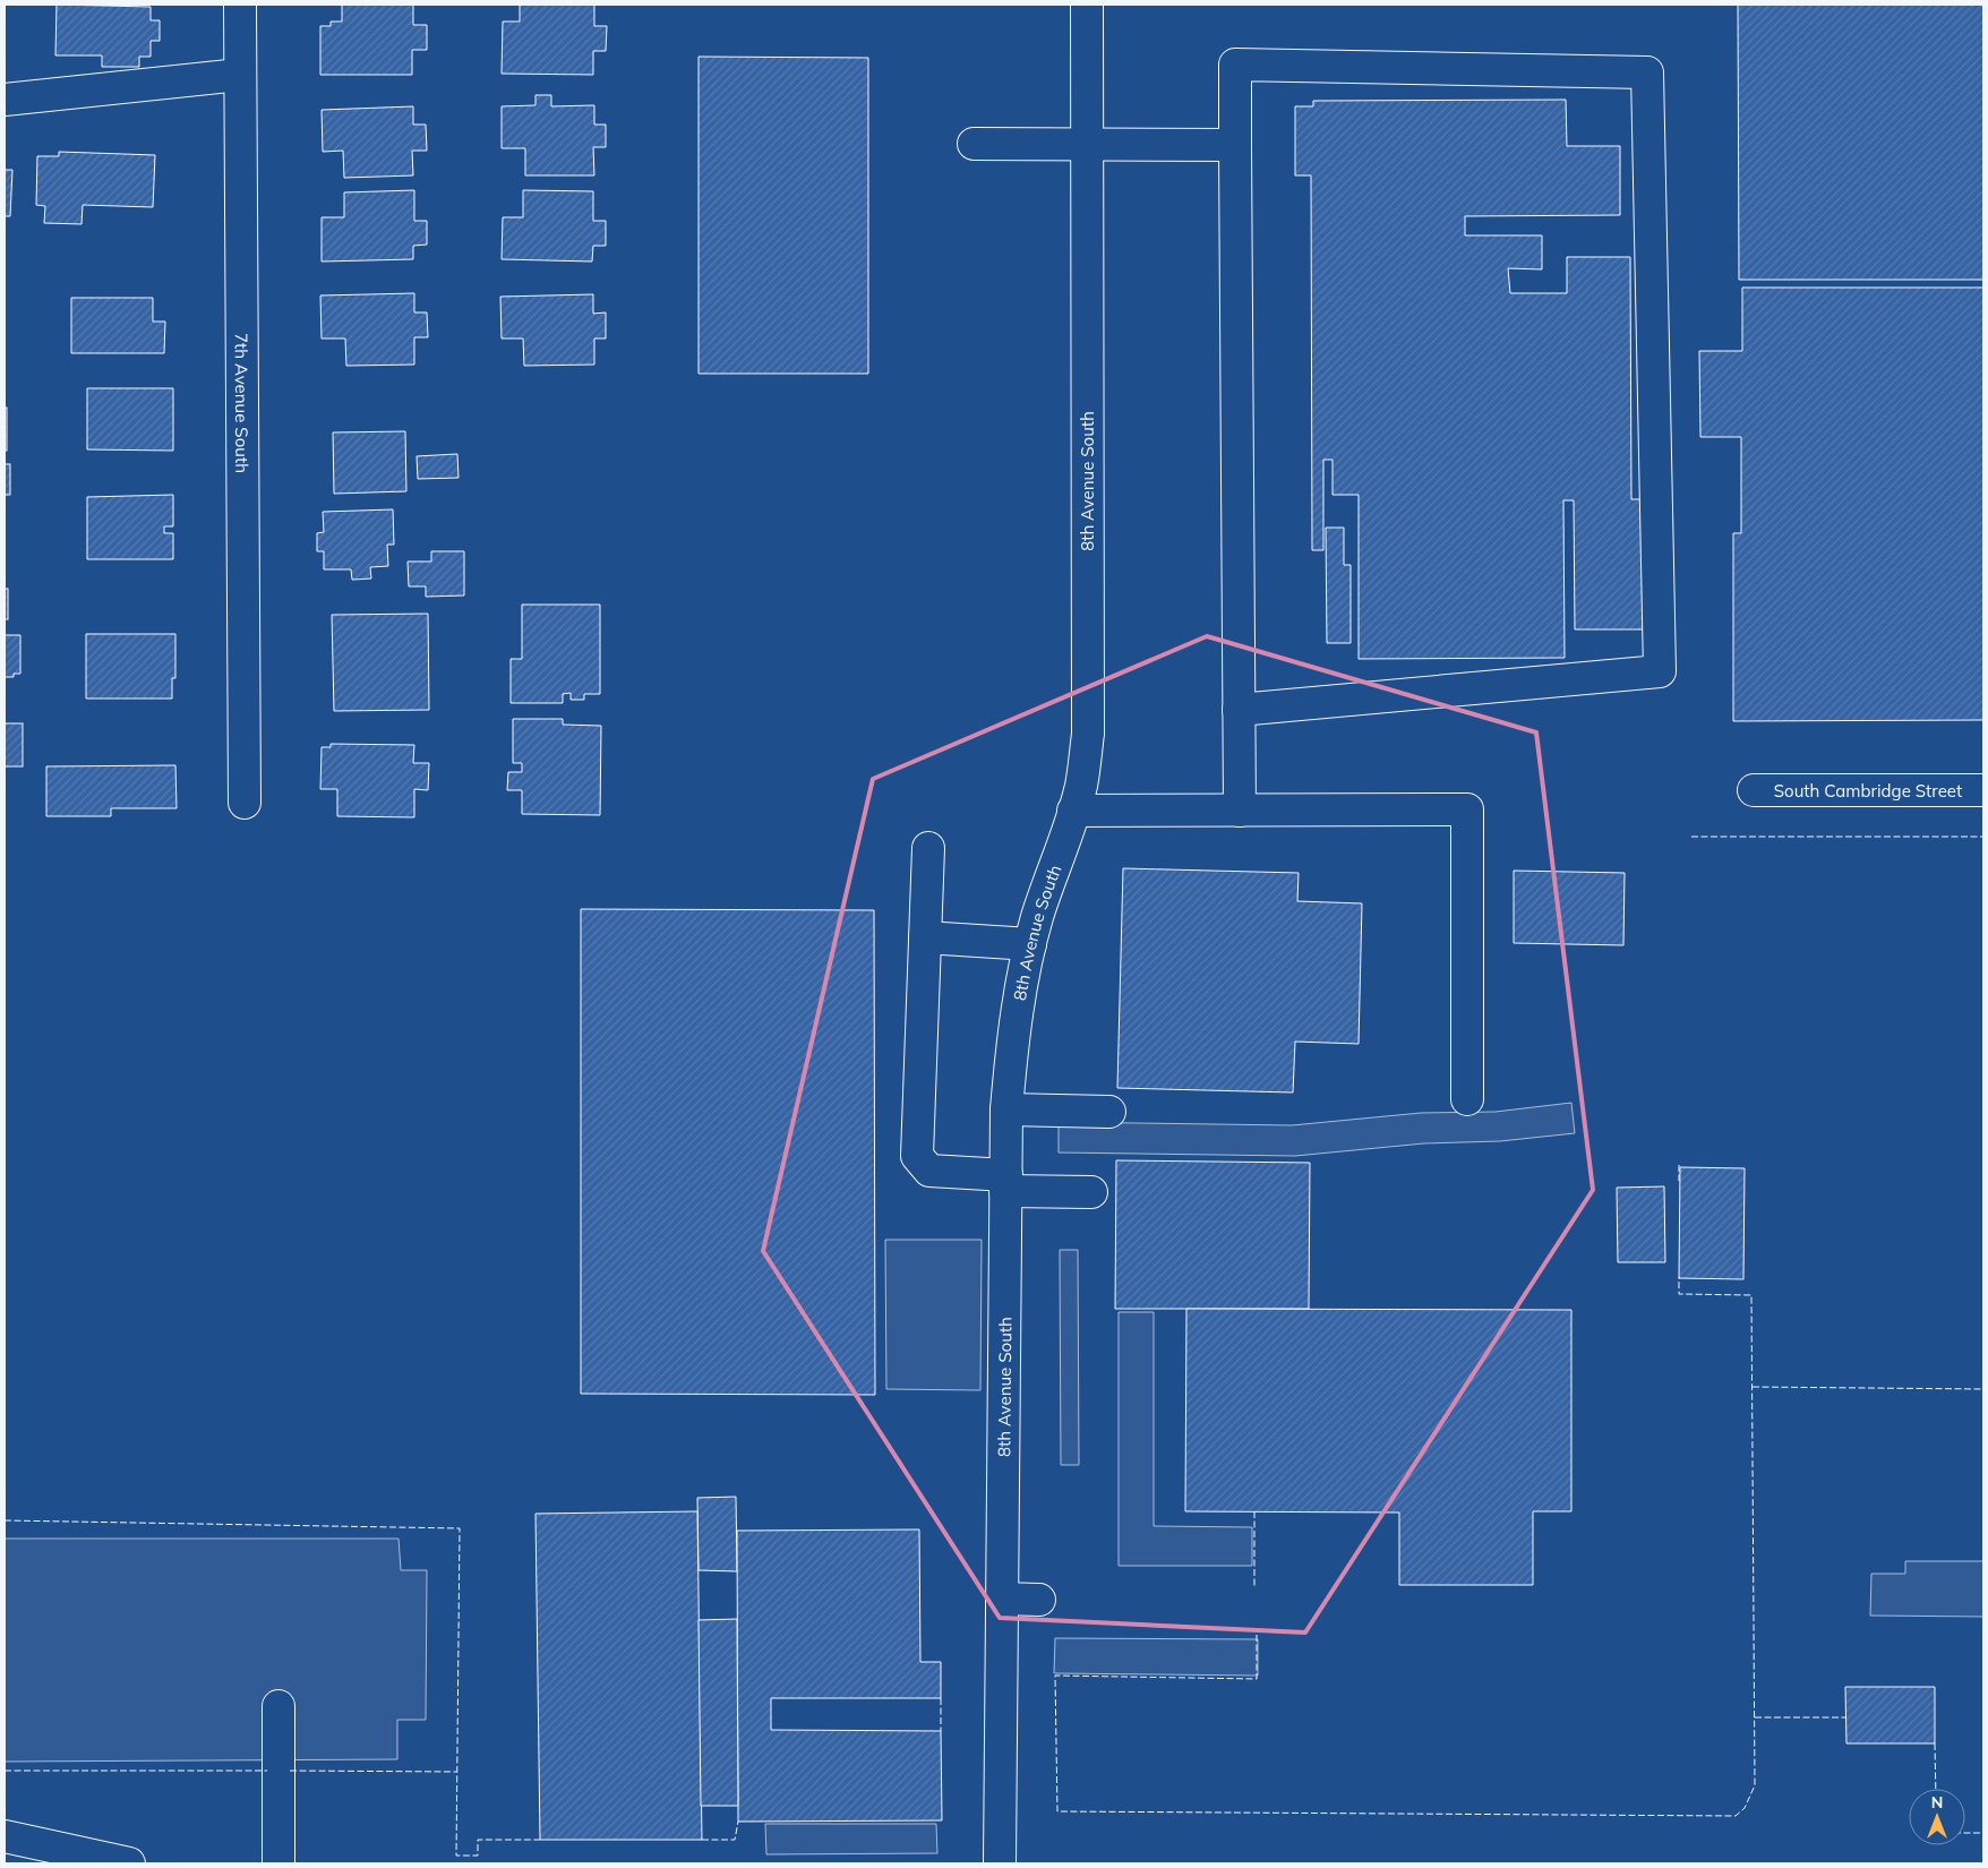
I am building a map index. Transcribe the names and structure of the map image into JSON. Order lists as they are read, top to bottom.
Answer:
{
  "streets": {
    "street": ["7th Avenue South", "8th Avenue South", "South Cambridge Street"]
  },
  "north": "top"
}
